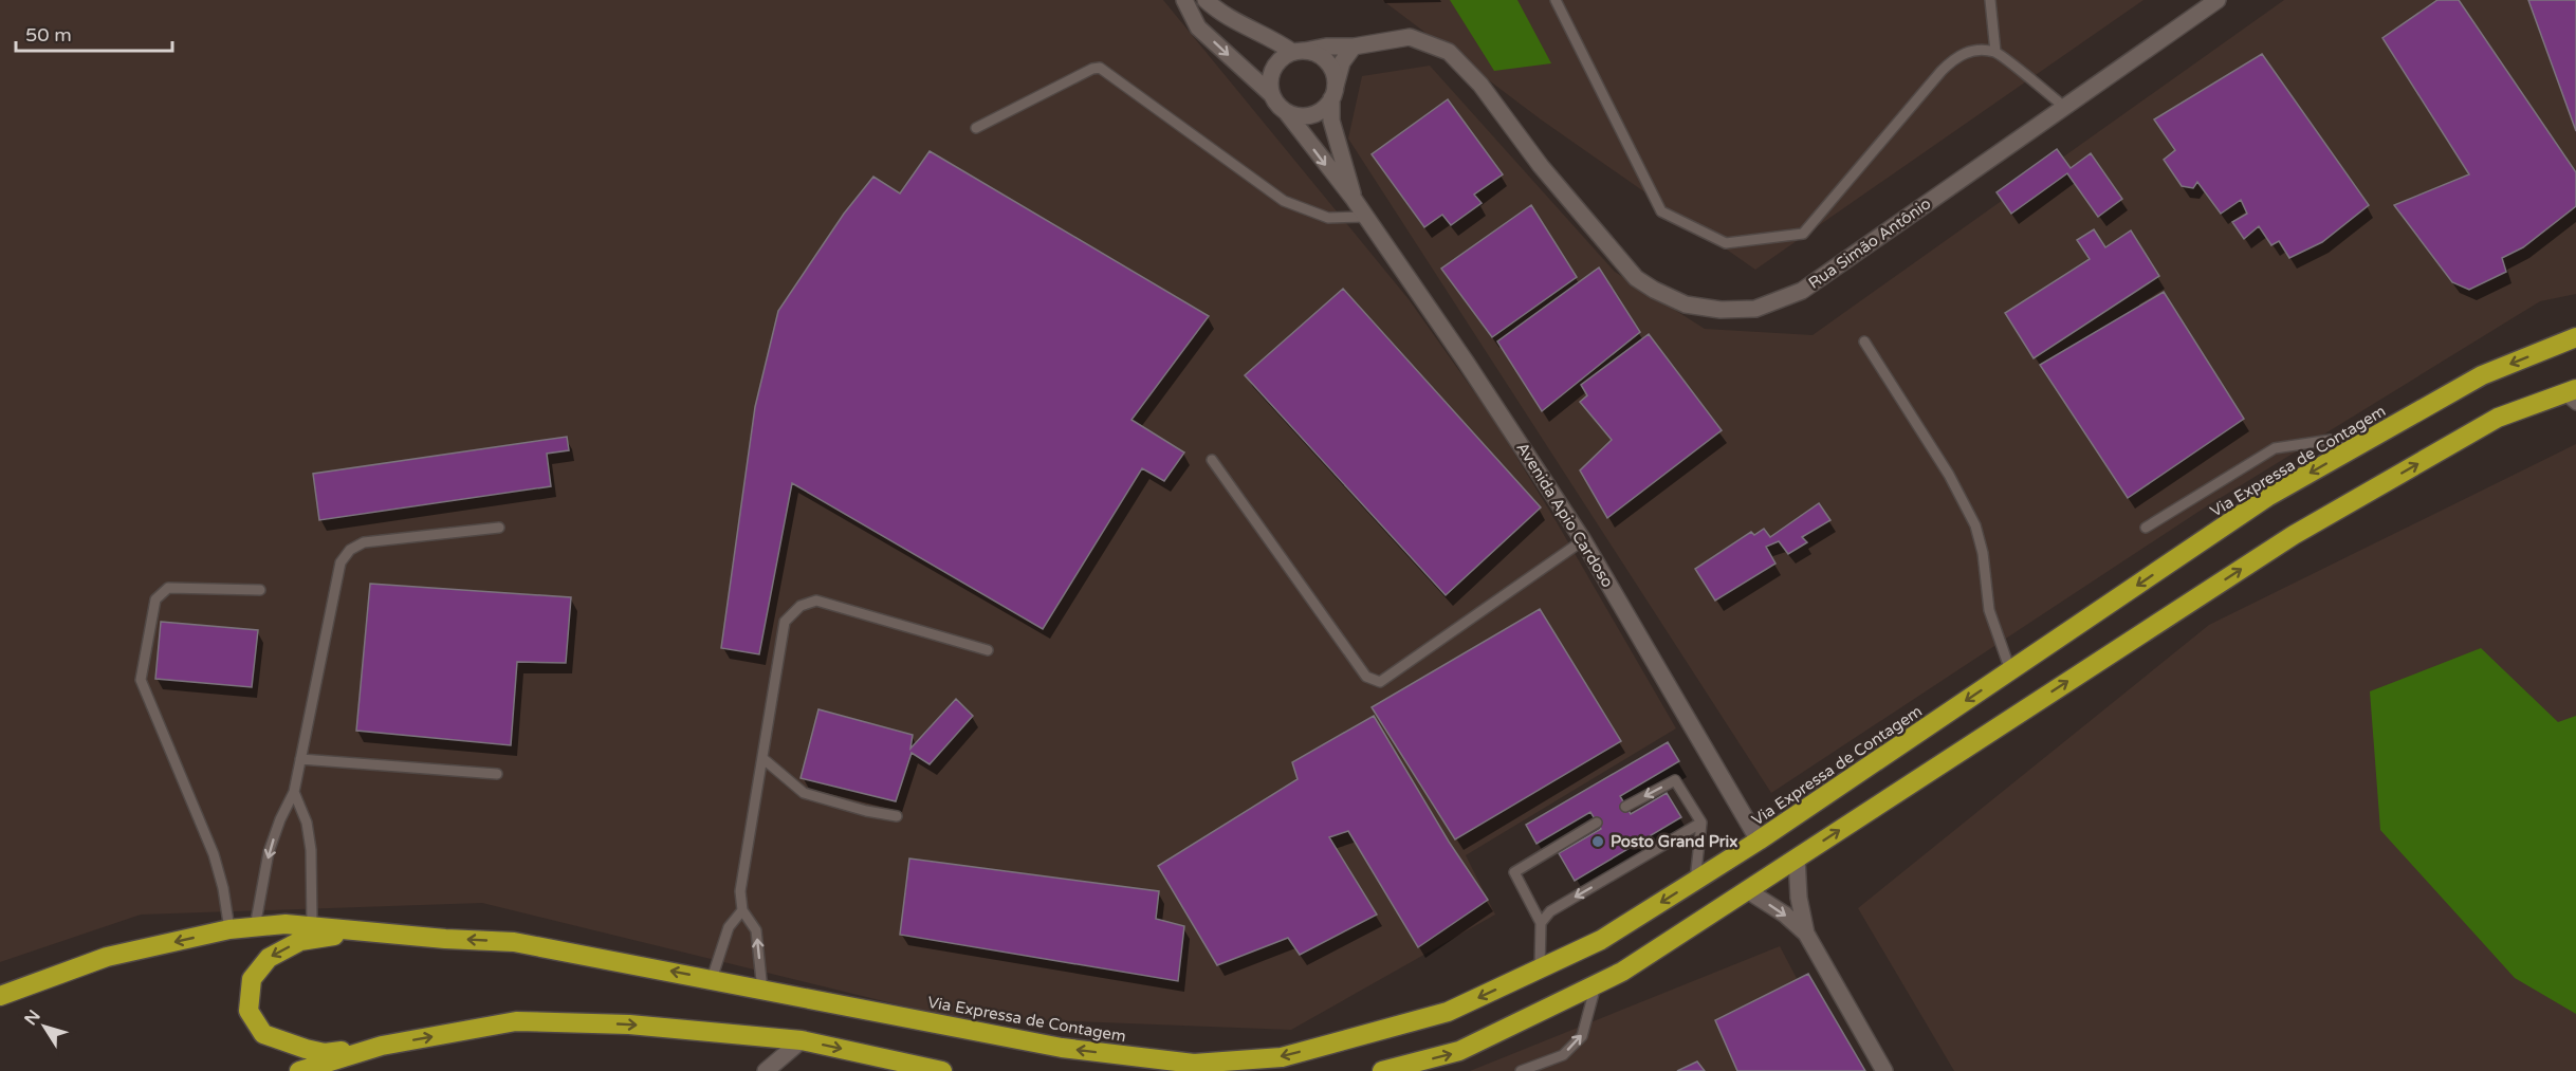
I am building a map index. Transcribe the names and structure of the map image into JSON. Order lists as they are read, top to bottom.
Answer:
{
  "streets": {
    "highway": ["Via Expressa de Contagem"],
    "street": ["Rua Simão Antônio", "Avenida Apio Cardoso"]
  },
  "crossings": [
    ["Rua Simão Antônio", "Avenida Apio Cardoso"],
    ["Via Expressa de Contagem", "Avenida Apio Cardoso"]
  ],
  "places": ["Posto Grand Prix"],
  "scale_bar": "50 m",
  "north": "top left"
}
